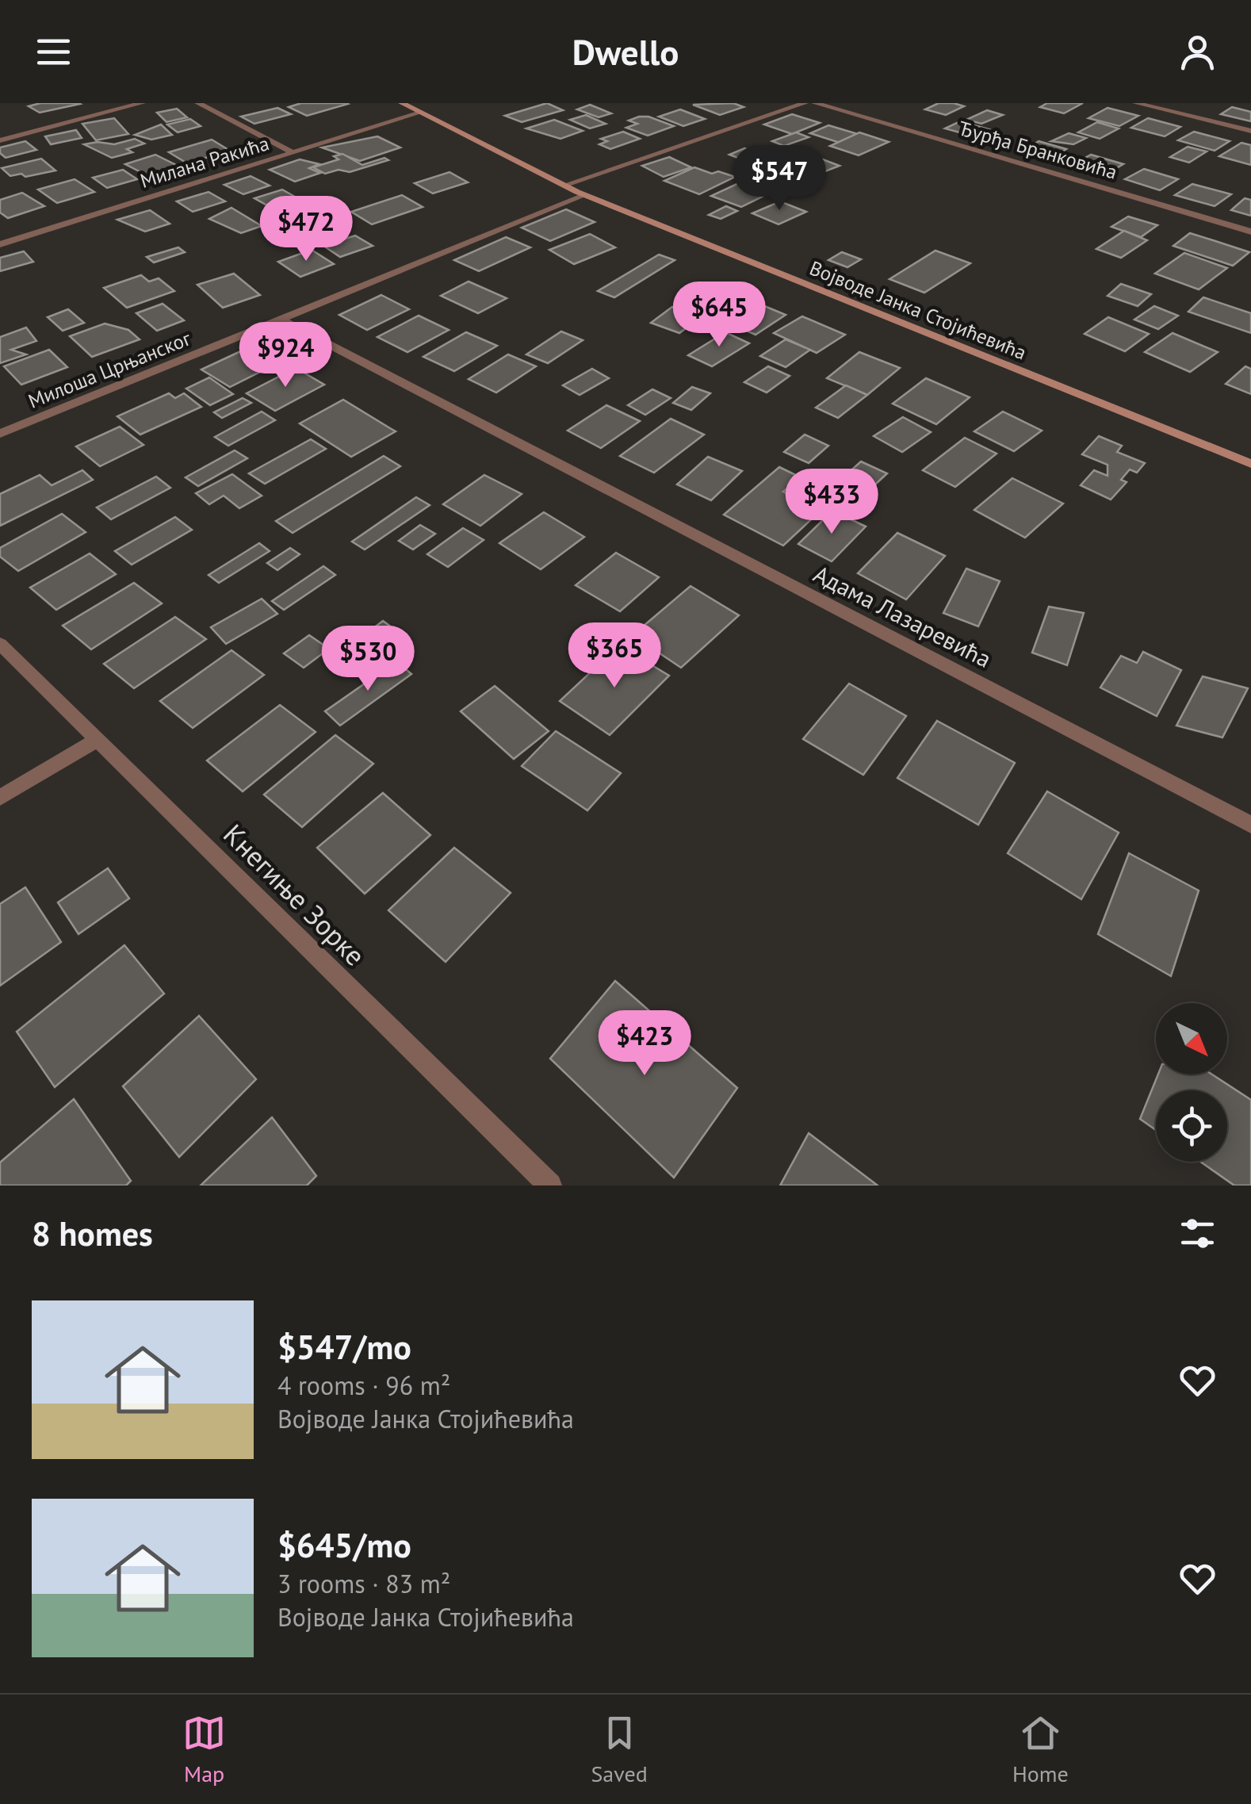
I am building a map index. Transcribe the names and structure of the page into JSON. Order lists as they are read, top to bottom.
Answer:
{
  "streets": {
    "street": [
      "Ђурђа Бранковића",
      "Милана Ракића",
      "Војводе Јанка Стојићевића",
      "Милоша Црњанског",
      "Адама Лазаревића",
      "Кнегиње Зорке"
    ]
  },
  "crossings": [
    ["Милана Ракића", "Војводе Јанка Стојићевића"],
    ["Војводе Јанка Стојићевића", "Милоша Црњанског"],
    ["Милоша Црњанског", "Адама Лазаревића"]
  ],
  "north": "bottom right",
  "page": {
    "header": "Dwello",
    "price": [
      "$547",
      "$472",
      "$645",
      "$924",
      "$433",
      "$365",
      "$530",
      "$423"
    ],
    "heading": "8 homes",
    "list": [
      {
        "name": "$547/mo",
        "note": "4 rooms · 96 m² · Војводе Јанка Стојићевића"
      },
      {
        "name": "$645/mo",
        "note": "3 rooms · 83 m² · Војводе Јанка Стојићевића"
      }
    ],
    "tabs": ["Map", "Saved", "Home"]
  }
}
